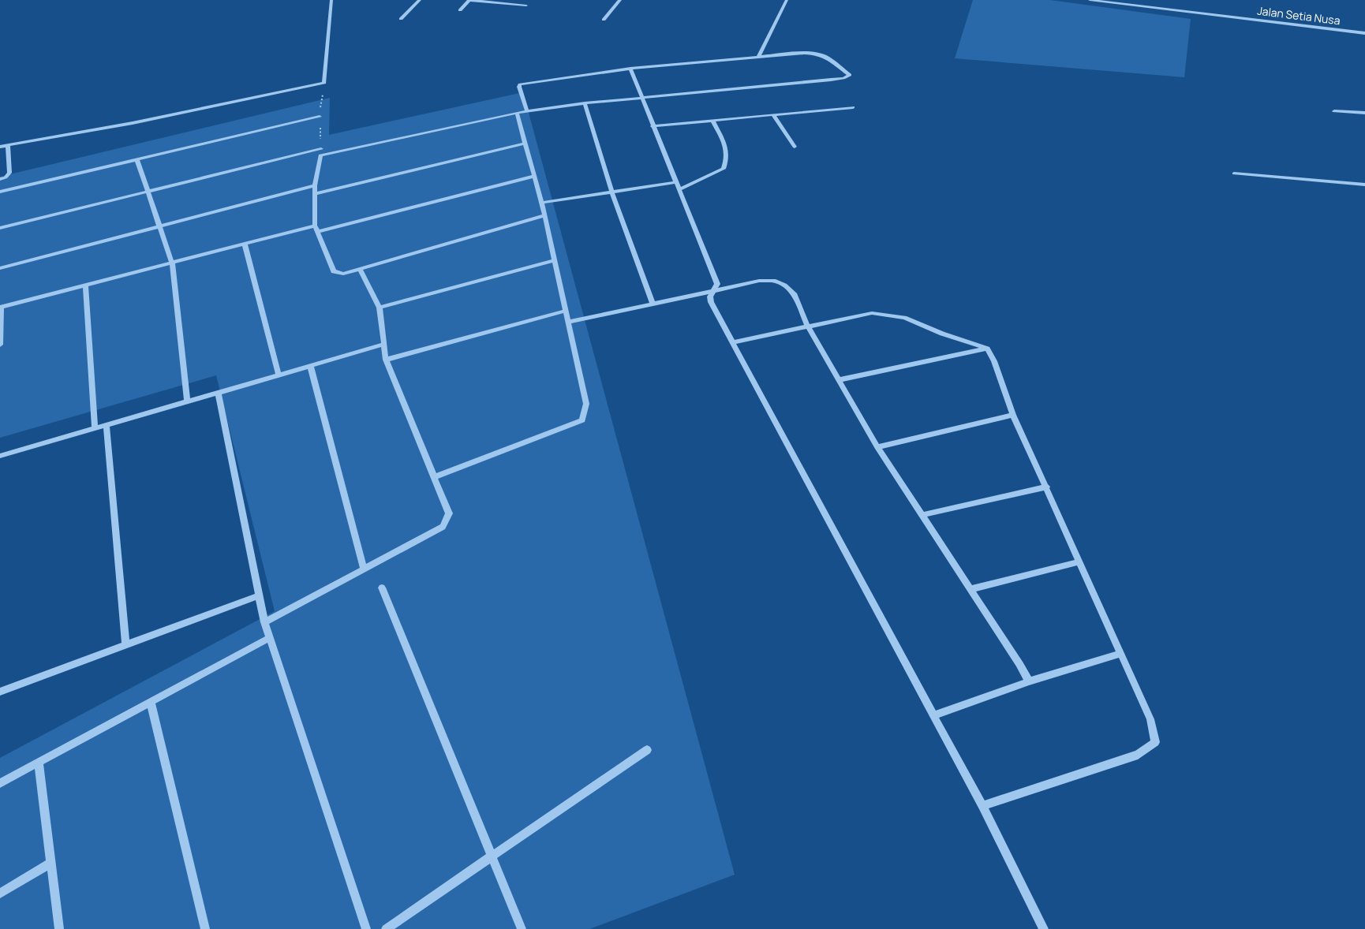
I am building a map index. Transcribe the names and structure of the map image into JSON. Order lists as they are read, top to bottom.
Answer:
{
  "streets": {
    "street": ["Jalan Setia Nusa"]
  }
}
